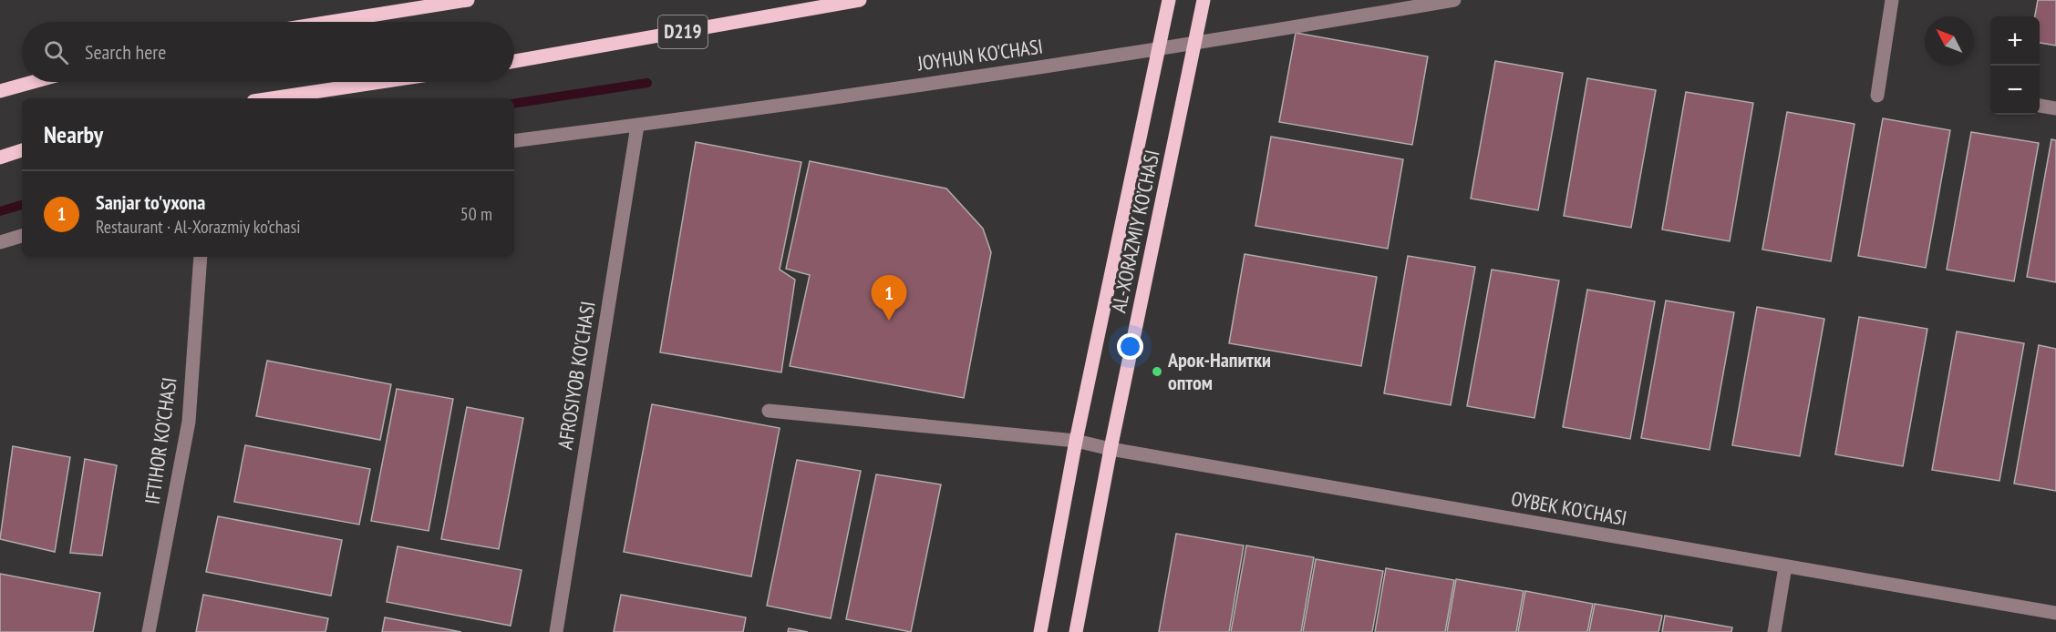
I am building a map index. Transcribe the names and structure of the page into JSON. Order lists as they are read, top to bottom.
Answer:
{
  "streets": {
    "main road": ["D219", "AL-XORAZMIY KO’CHASI"],
    "street": [
      "JOYHUN KO'CHASI",
      "AFROSIYOB KO'CHASI",
      "IFTIHOR KO'CHASI",
      "OYBEK KO'CHASI"
    ]
  },
  "crossings": [
    ["JOYHUN KO'CHASI", "AL-XORAZMIY KO’CHASI"],
    ["JOYHUN KO'CHASI", "AFROSIYOB KO'CHASI"],
    ["AL-XORAZMIY KO’CHASI", "OYBEK KO'CHASI"]
  ],
  "places": ["Арок-Напитки оптом"],
  "north": "top left",
  "page": {
    "map_buttons": ["+", "−"],
    "search": "Search here",
    "heading": "Nearby",
    "list": [
      {
        "mark": "1",
        "name": "Sanjar to'yxona",
        "note": "Restaurant · Al-Xorazmiy ko’chasi",
        "value": "50 m"
      }
    ],
    "pins": "1"
  }
}
